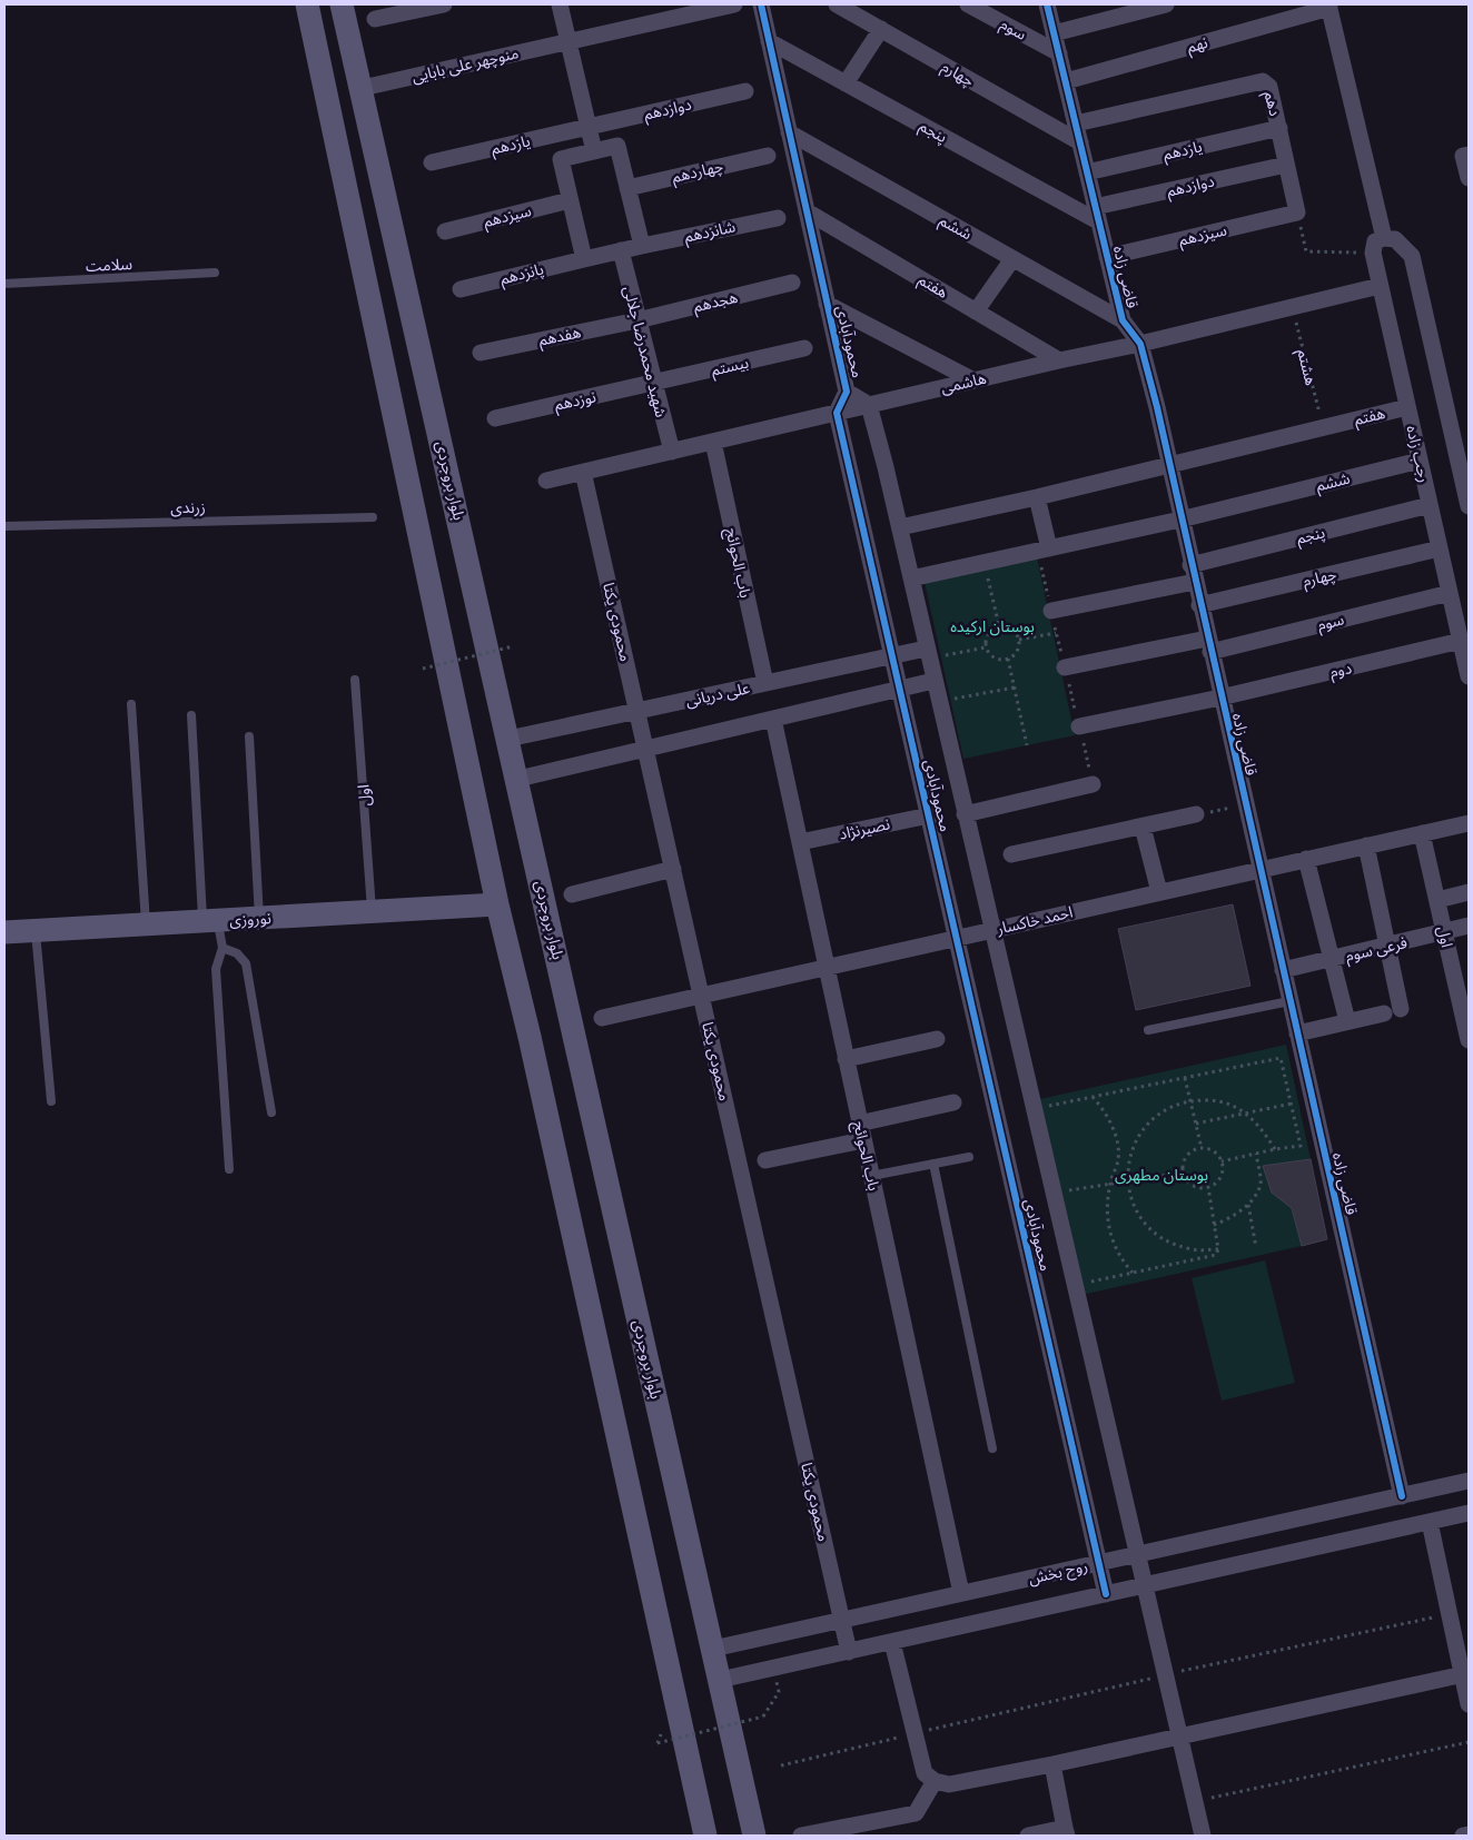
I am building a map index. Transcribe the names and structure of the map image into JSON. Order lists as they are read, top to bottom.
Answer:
{
  "streets": {
    "main road": ["بلوار بروجردی", "نوروزی"],
    "street": [
      "سوم",
      "نهم",
      "منوچهر علی بابایی",
      "چهارم",
      "دهم",
      "دوازدهم",
      "پنجم",
      "یازدهم",
      "چهاردهم",
      "سیزدهم",
      "ششم",
      "شانزدهم",
      "پانزدهم",
      "قاضی زاده",
      "هفتم",
      "هجدهم",
      "هفدهم",
      "محمودآبادی",
      "شهید محمدرضا جلالی",
      "بیستم",
      "هاشمی",
      "نوزدهم",
      "رجب زاده",
      "باب الحوائج",
      "محمودی یکتا",
      "دوم",
      "علی دریانی",
      "اول",
      "نصیرنژاد",
      "احمد خاکسار",
      "فرعی سوم",
      "روح بخش"
    ],
    "lane": ["سلامت", "زرندی"],
    "path": ["هشتم"]
  },
  "crossings": [
    ["سوم", "قاضی زاده"],
    ["سوم", "رجب زاده"],
    ["نهم", "قاضی زاده"],
    ["منوچهر علی بابایی", "بلوار بروجردی"],
    ["چهارم", "قاضی زاده"],
    ["چهارم", "رجب زاده"],
    ["دهم", "دوازدهم"],
    ["دهم", "یازدهم"],
    ["دهم", "سیزدهم"],
    ["دهم", "قاضی زاده"],
    ["دوازدهم", "پنجم"],
    ["دوازدهم", "یازدهم"],
    ["دوازدهم", "قاضی زاده"],
    ["پنجم", "قاضی زاده"],
    ["پنجم", "محمودآبادی"],
    ["پنجم", "رجب زاده"],
    ["یازدهم", "قاضی زاده"],
    ["سیزدهم", "قاضی زاده"],
    ["ششم", "قاضی زاده"],
    ["ششم", "محمودآبادی"],
    ["ششم", "رجب زاده"],
    ["قاضی زاده", "هفتم"],
    ["قاضی زاده", "هاشمی"],
    ["قاضی زاده", "دوم"],
    ["قاضی زاده", "احمد خاکسار"],
    ["قاضی زاده", "فرعی سوم"],
    ["قاضی زاده", "روح بخش"],
    ["هفتم", "محمودآبادی"],
    ["هفتم", "هشتم"],
    ["هفتم", "هاشمی"],
    ["هفتم", "رجب زاده"],
    ["هجدهم", "هفدهم"],
    ["هجدهم", "شهید محمدرضا جلالی"],
    ["هفدهم", "شهید محمدرضا جلالی"],
    ["محمودآبادی", "هاشمی"],
    ["محمودآبادی", "علی دریانی"],
    ["محمودآبادی", "نصیرنژاد"],
    ["محمودآبادی", "احمد خاکسار"],
    ["محمودآبادی", "روح بخش"],
    ["شهید محمدرضا جلالی", "بیستم"],
    ["شهید محمدرضا جلالی", "هاشمی"],
    ["شهید محمدرضا جلالی", "نوزدهم"],
    ["بیستم", "نوزدهم"],
    ["هشتم", "هاشمی"],
    ["هاشمی", "رجب زاده"],
    ["هاشمی", "باب الحوائج"],
    ["هاشمی", "محمودی یکتا"],
    ["رجب زاده", "دوم"],
    ["بلوار بروجردی", "علی دریانی"],
    ["بلوار بروجردی", "روح بخش"],
    ["باب الحوائج", "علی دریانی"],
    ["باب الحوائج", "نصیرنژاد"],
    ["باب الحوائج", "احمد خاکسار"],
    ["باب الحوائج", "روح بخش"],
    ["محمودی یکتا", "علی دریانی"],
    ["محمودی یکتا", "احمد خاکسار"],
    ["محمودی یکتا", "روح بخش"],
    ["اول", "نوروزی"],
    ["اول", "احمد خاکسار"],
    ["اول", "فرعی سوم"]
  ],
  "parks": ["بوستان ارکیده", "بوستان مطهری"]
}
